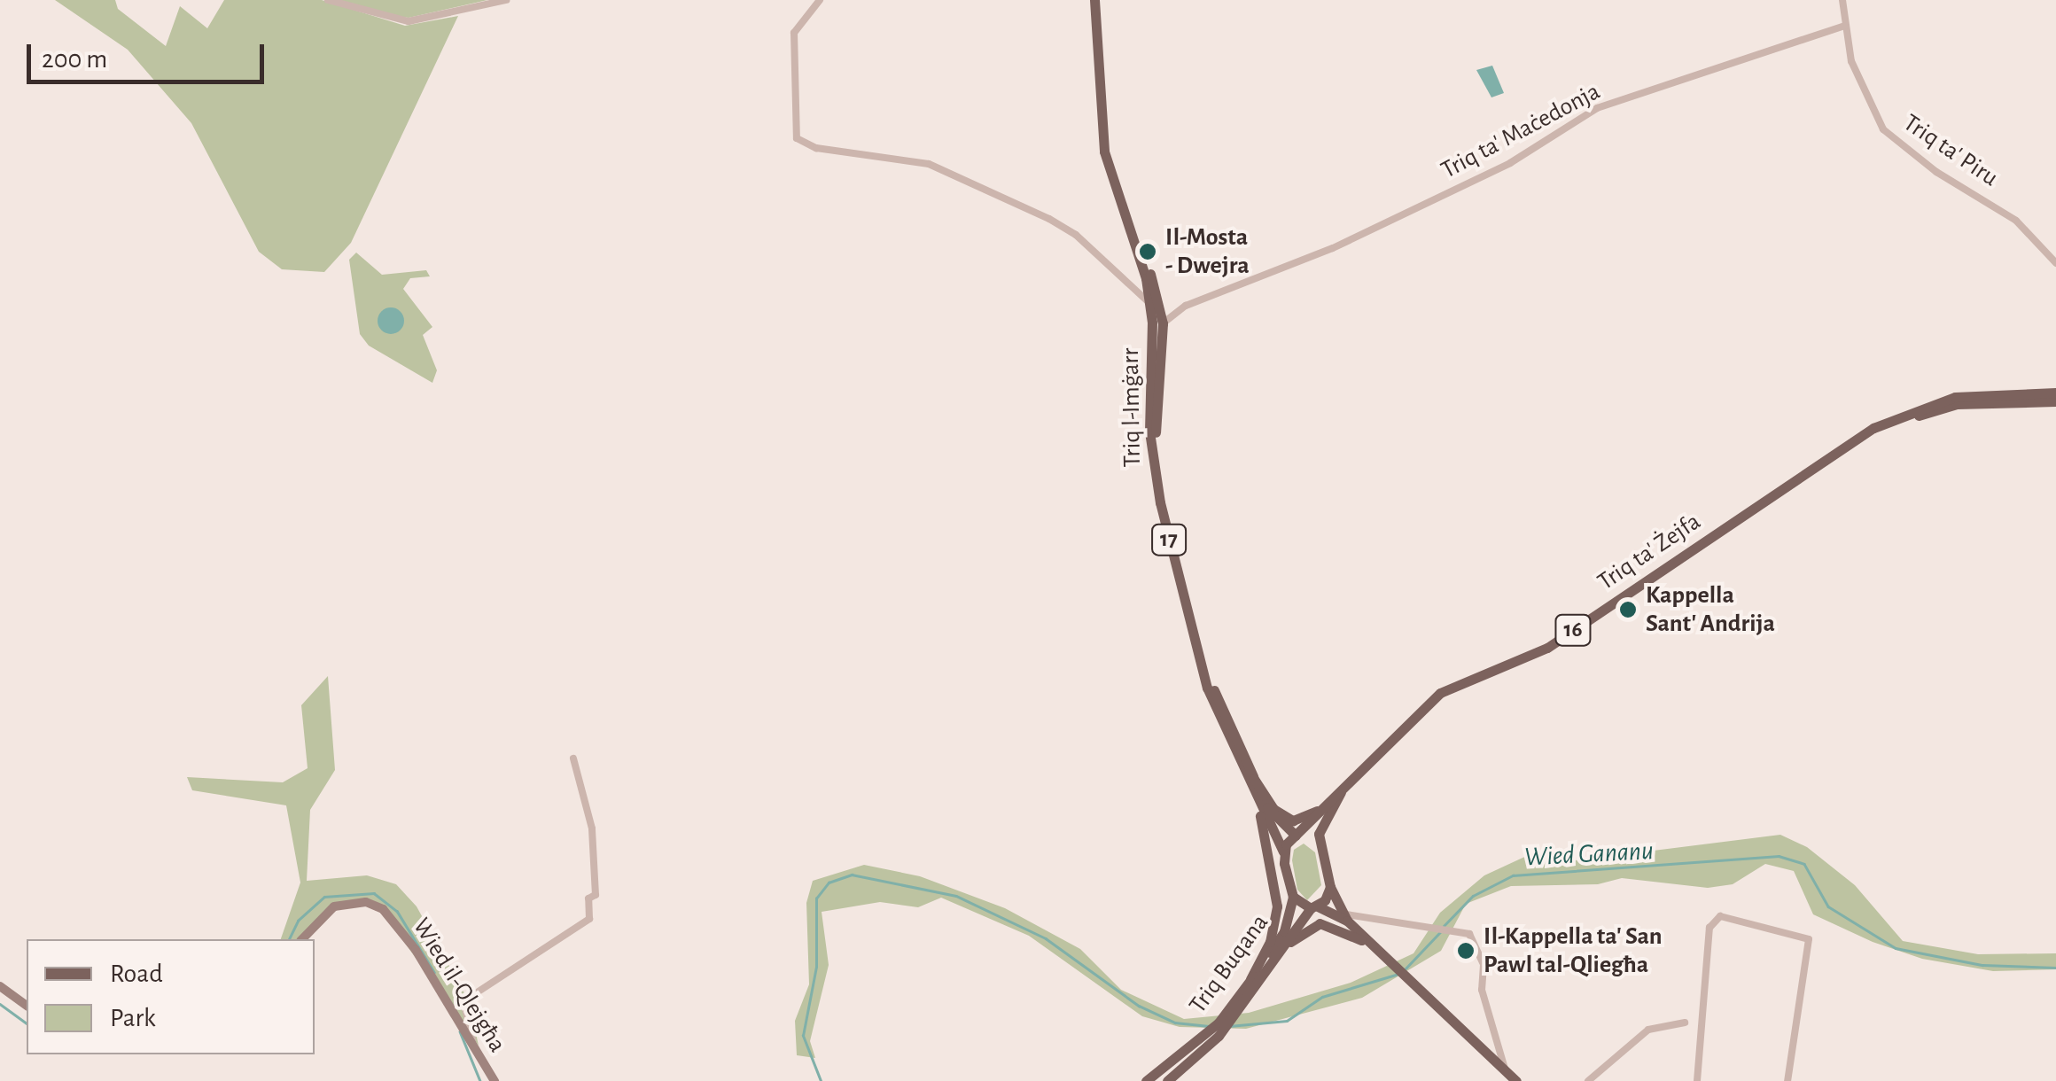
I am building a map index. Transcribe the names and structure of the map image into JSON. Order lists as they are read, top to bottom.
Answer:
{
  "streets": {
    "main road": [
      "Triq l-Imġarr",
      "17",
      "Triq ta' Żejfa",
      "16",
      "Triq Buqana"
    ],
    "street": ["Triq ta' Maċedonja", "Triq ta' Piru", "Wied il-Qlejgħa"]
  },
  "crossings": [
    ["Triq ta' Maċedonja", "Triq ta' Piru"],
    ["Triq l-Imġarr", "Triq ta' Żejfa"],
    ["Triq l-Imġarr", "16"],
    ["Triq l-Imġarr", "Triq Buqana"],
    ["Triq ta' Żejfa", "16"]
  ],
  "water": ["Wied Gananu"],
  "places": ["Il-Mosta - Dwejra", "Kappella Sant' Andrija", "Il-Kappella ta' San Pawl tal-Qliegħa"],
  "legend": ["Road", "Park"],
  "scale_bar": "200 m"
}
